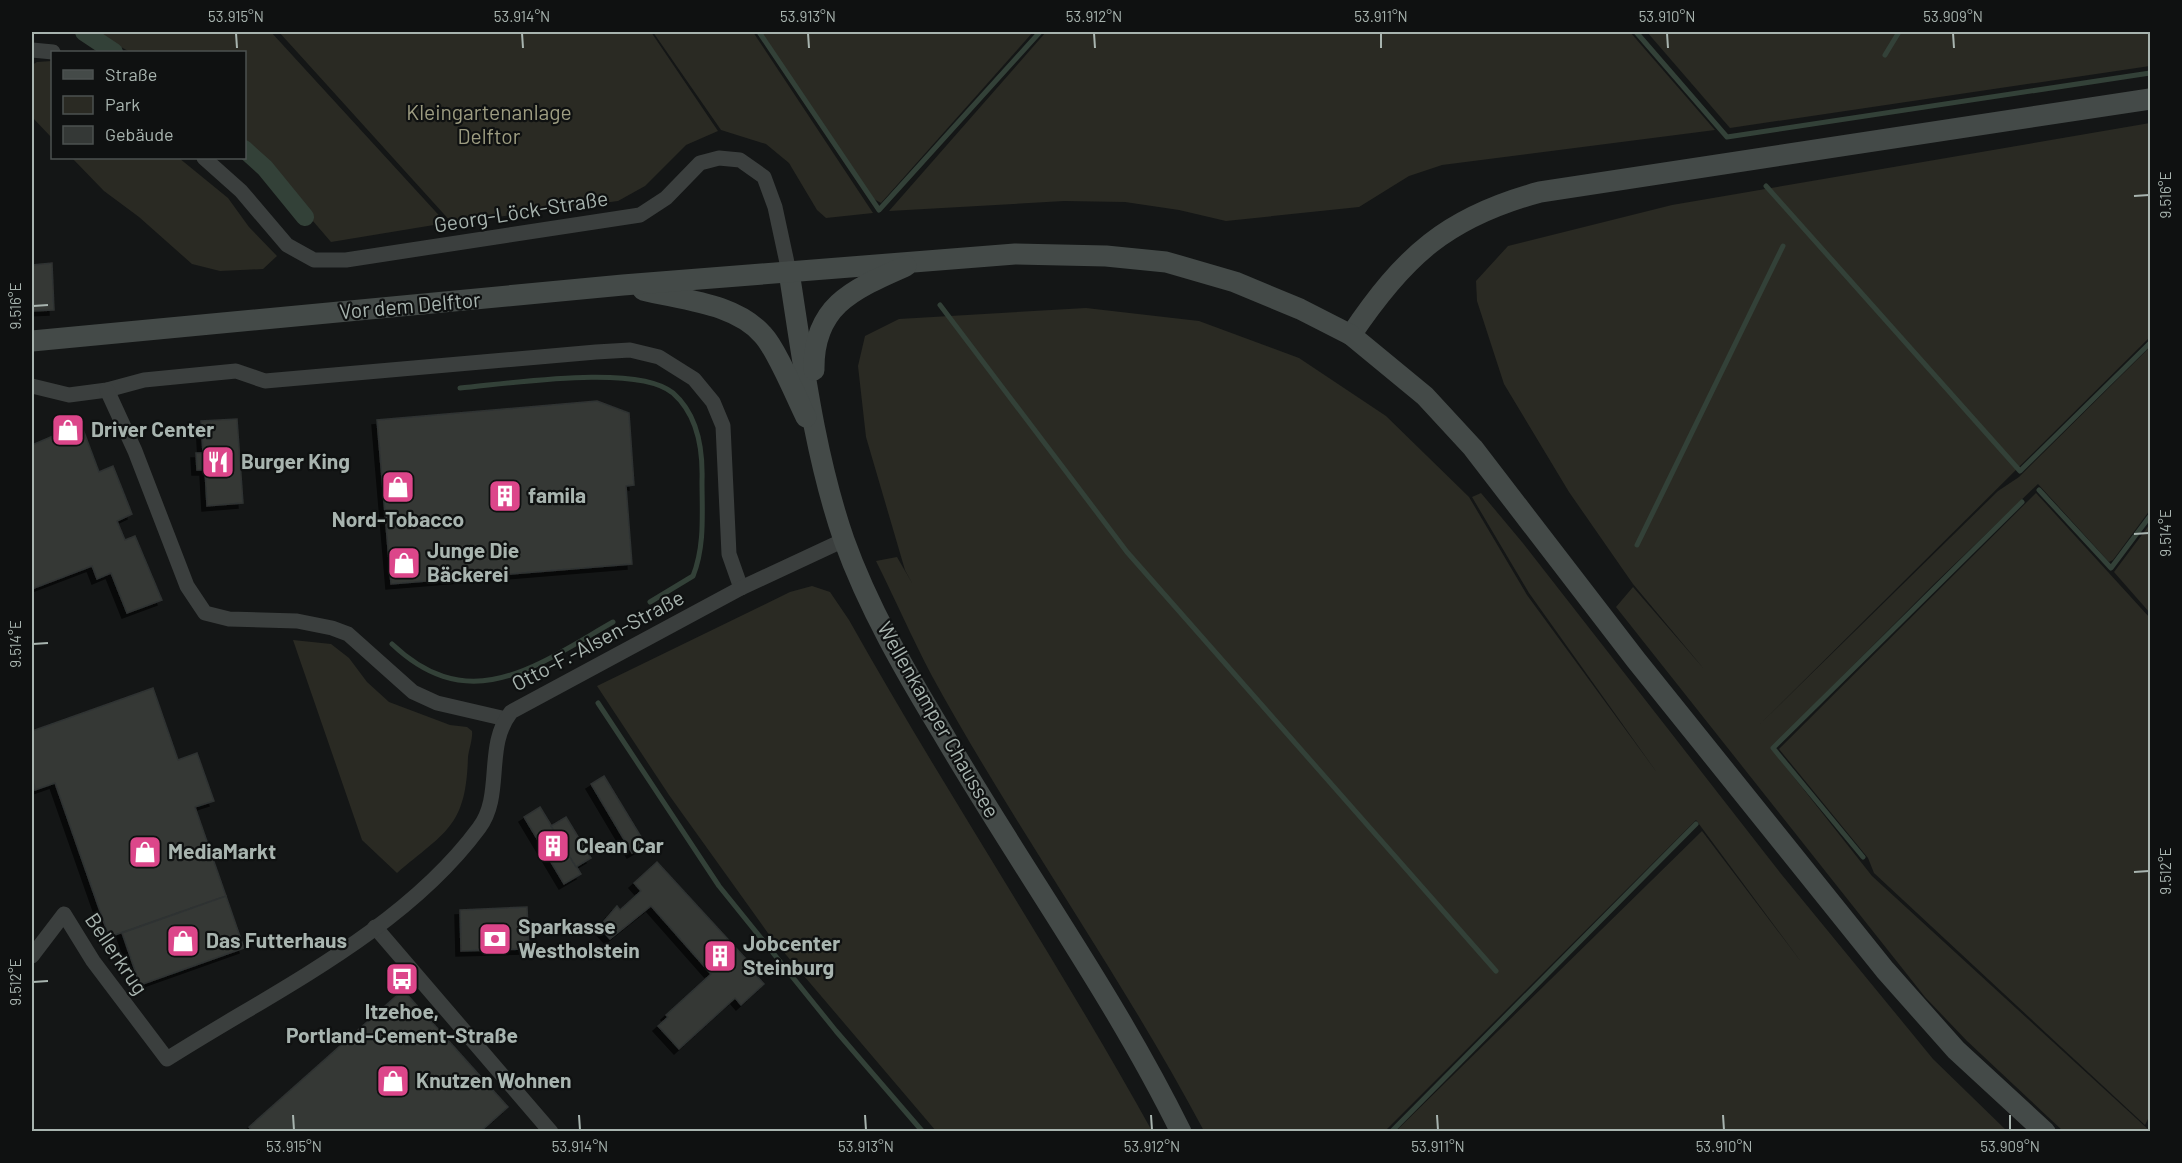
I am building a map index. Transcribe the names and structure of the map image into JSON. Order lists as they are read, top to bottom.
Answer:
{
  "streets": {
    "main road": ["Vor dem Delftor", "Wellenkamper Chaussee"],
    "street": ["Georg-Löck-Straße", "Otto-F.-Alsen-Straße", "Bellerkrug"]
  },
  "crossings": [
    ["Georg-Löck-Straße", "Vor dem Delftor"],
    ["Georg-Löck-Straße", "Wellenkamper Chaussee"],
    ["Vor dem Delftor", "Wellenkamper Chaussee"],
    ["Otto-F.-Alsen-Straße", "Wellenkamper Chaussee"],
    ["Otto-F.-Alsen-Straße", "Bellerkrug"]
  ],
  "parks": ["Kleingartenanlage Delftor"],
  "places": {
    "shop": [
      "Driver Center",
      "Nord-Tobacco",
      "Junge Die Bäckerei",
      "MediaMarkt",
      "Das Futterhaus",
      "Knutzen Wohnen"
    ],
    "restaurant": ["Burger King"],
    "building": ["famila", "Clean Car", "Jobcenter Steinburg"],
    "bank": ["Sparkasse Westholstein"],
    "bus stop": ["Itzehoe, Portland-Cement-Straße"]
  },
  "legend": ["Straße", "Park", "Gebäude"],
  "coordinates": [
    "53.915°N",
    "53.914°N",
    "53.913°N",
    "53.912°N",
    "53.911°N",
    "53.910°N",
    "53.909°N",
    "9.516°E",
    "9.514°E",
    "9.512°E"
  ]
}
